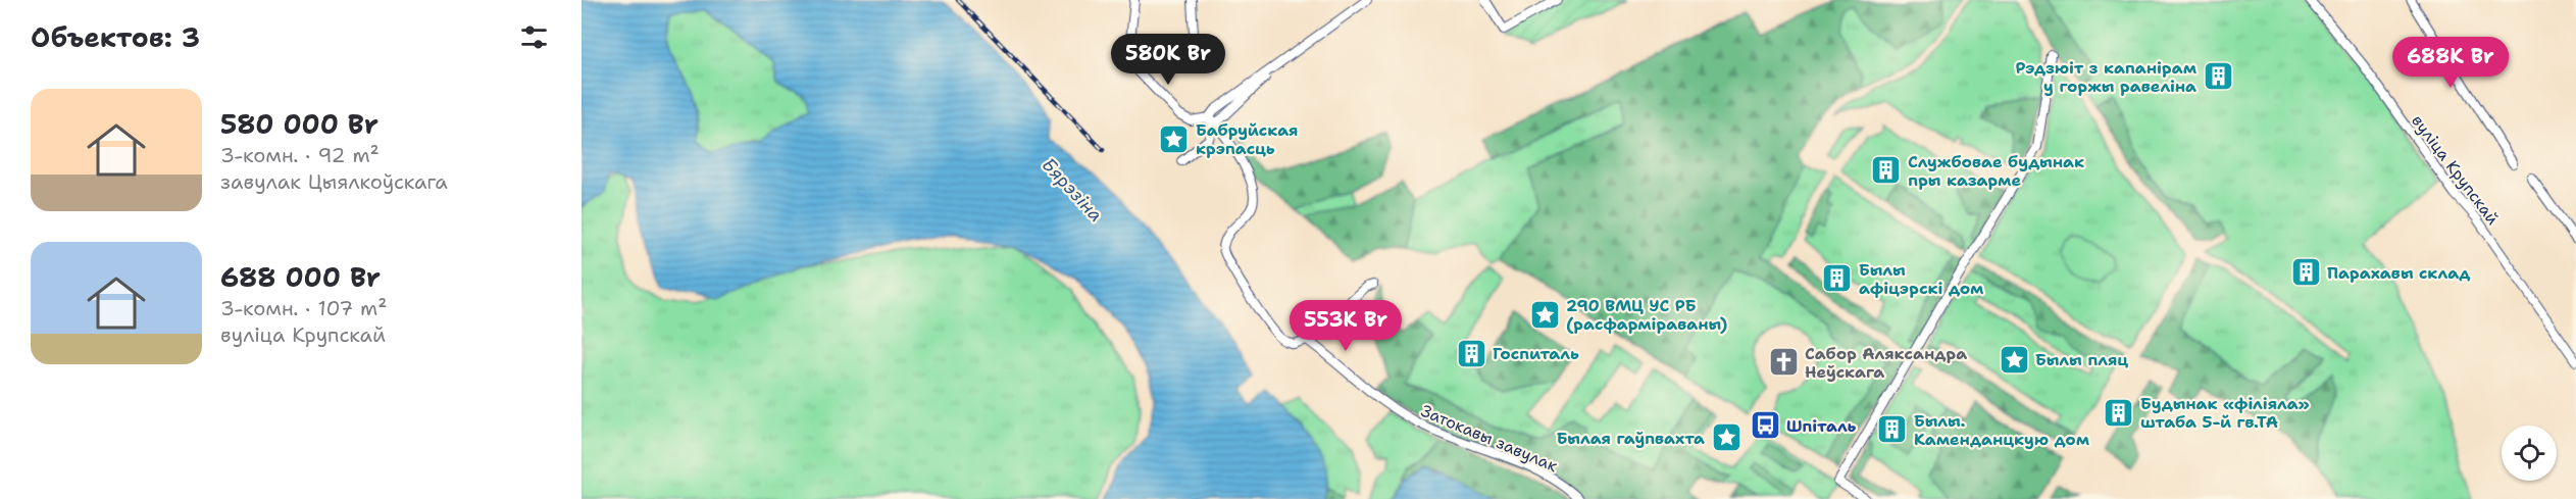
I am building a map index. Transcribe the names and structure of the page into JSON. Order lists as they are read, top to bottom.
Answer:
{
  "streets": {
    "street": ["вуліца Крупскай", "Затокавы завулак"]
  },
  "water": ["Бярэзіна"],
  "places": {
    "building": [
      "Рэдзюіт з капанірам у горжы равеліна",
      "Службовае будынак пры казарме",
      "Парахавы склад",
      "Былы афіцэрскі дом",
      "Госпиталь",
      "Будынак «філіяла» штаба 5-й гв.ТА",
      "Былы. Каменданцкую дом"
    ],
    "place": [
      "Бабруйская крэпасць",
      "290 ВМЦ УС РБ (расфарміраваны)",
      "Былы пляц",
      "Былая гаўпвахта"
    ],
    "church": ["Сабор Аляксандра Неўскага"],
    "bus stop": ["Шпіталь"]
  },
  "page": {
    "heading": "Объектов: 3",
    "price": ["580K Br", "688K Br", "553K Br"],
    "list": [
      {
        "name": "580 000 Br",
        "note": "3-комн. · 92 m² · завулак Цыялкоўскага"
      },
      {
        "name": "688 000 Br",
        "note": "3-комн. · 107 m² · вуліца Крупскай"
      }
    ]
  }
}
